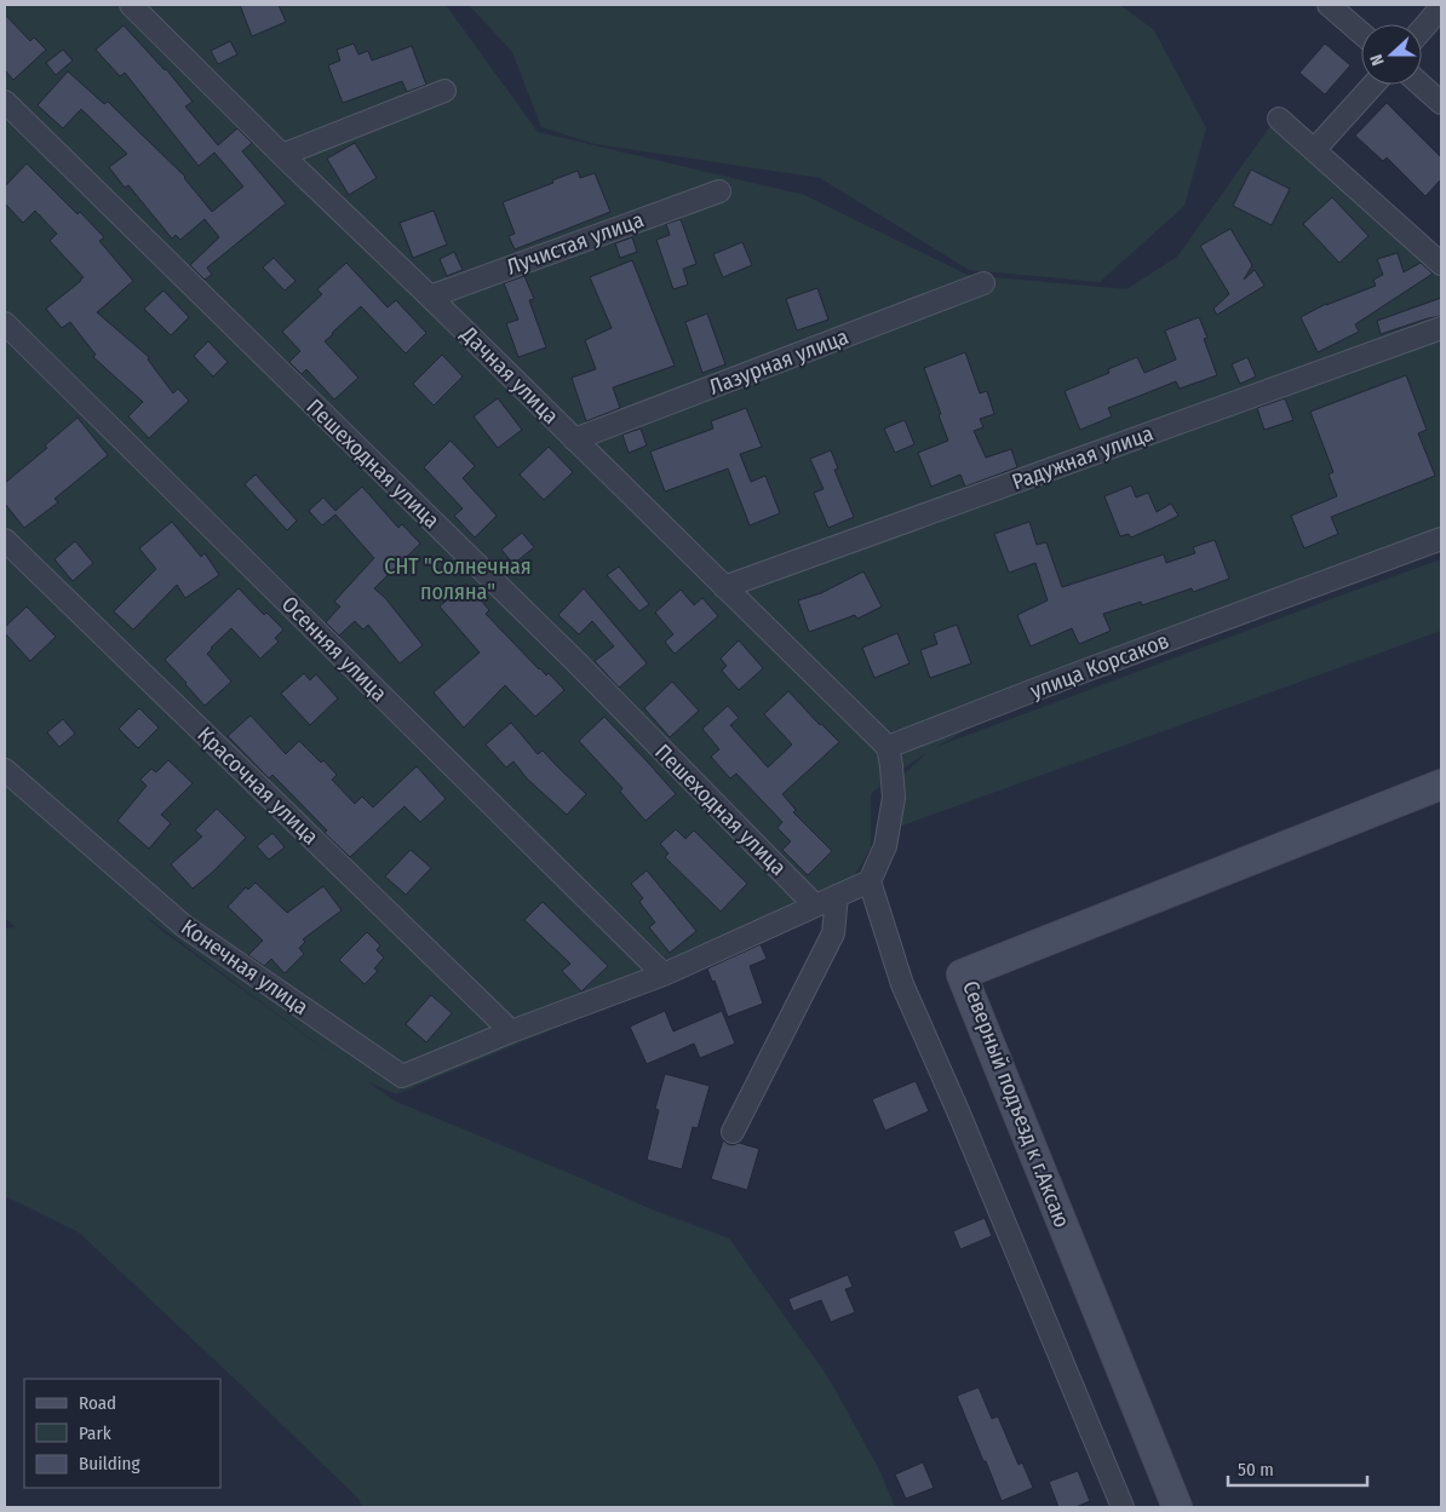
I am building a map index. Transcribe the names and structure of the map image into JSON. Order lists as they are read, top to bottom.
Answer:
{
  "streets": {
    "street": [
      "Лучистая улица",
      "Лазурная улица",
      "Дачная улица",
      "Радужная улица",
      "Пешеходная улица",
      "Осенняя улица",
      "улица Корсаков",
      "Красочная улица",
      "Конечная улица",
      "Северный подъезд к г.Аксаю"
    ]
  },
  "crossings": [
    ["Лучистая улица", "Дачная улица"],
    ["Лазурная улица", "Дачная улица"],
    ["Дачная улица", "Радужная улица"],
    ["Дачная улица", "улица Корсаков"],
    ["Красочная улица", "Конечная улица"]
  ],
  "parks": ["СНТ \"Солнечная поляна\""],
  "legend": ["Road", "Park", "Building"],
  "scale_bar": "50 m",
  "north": "left"
}
